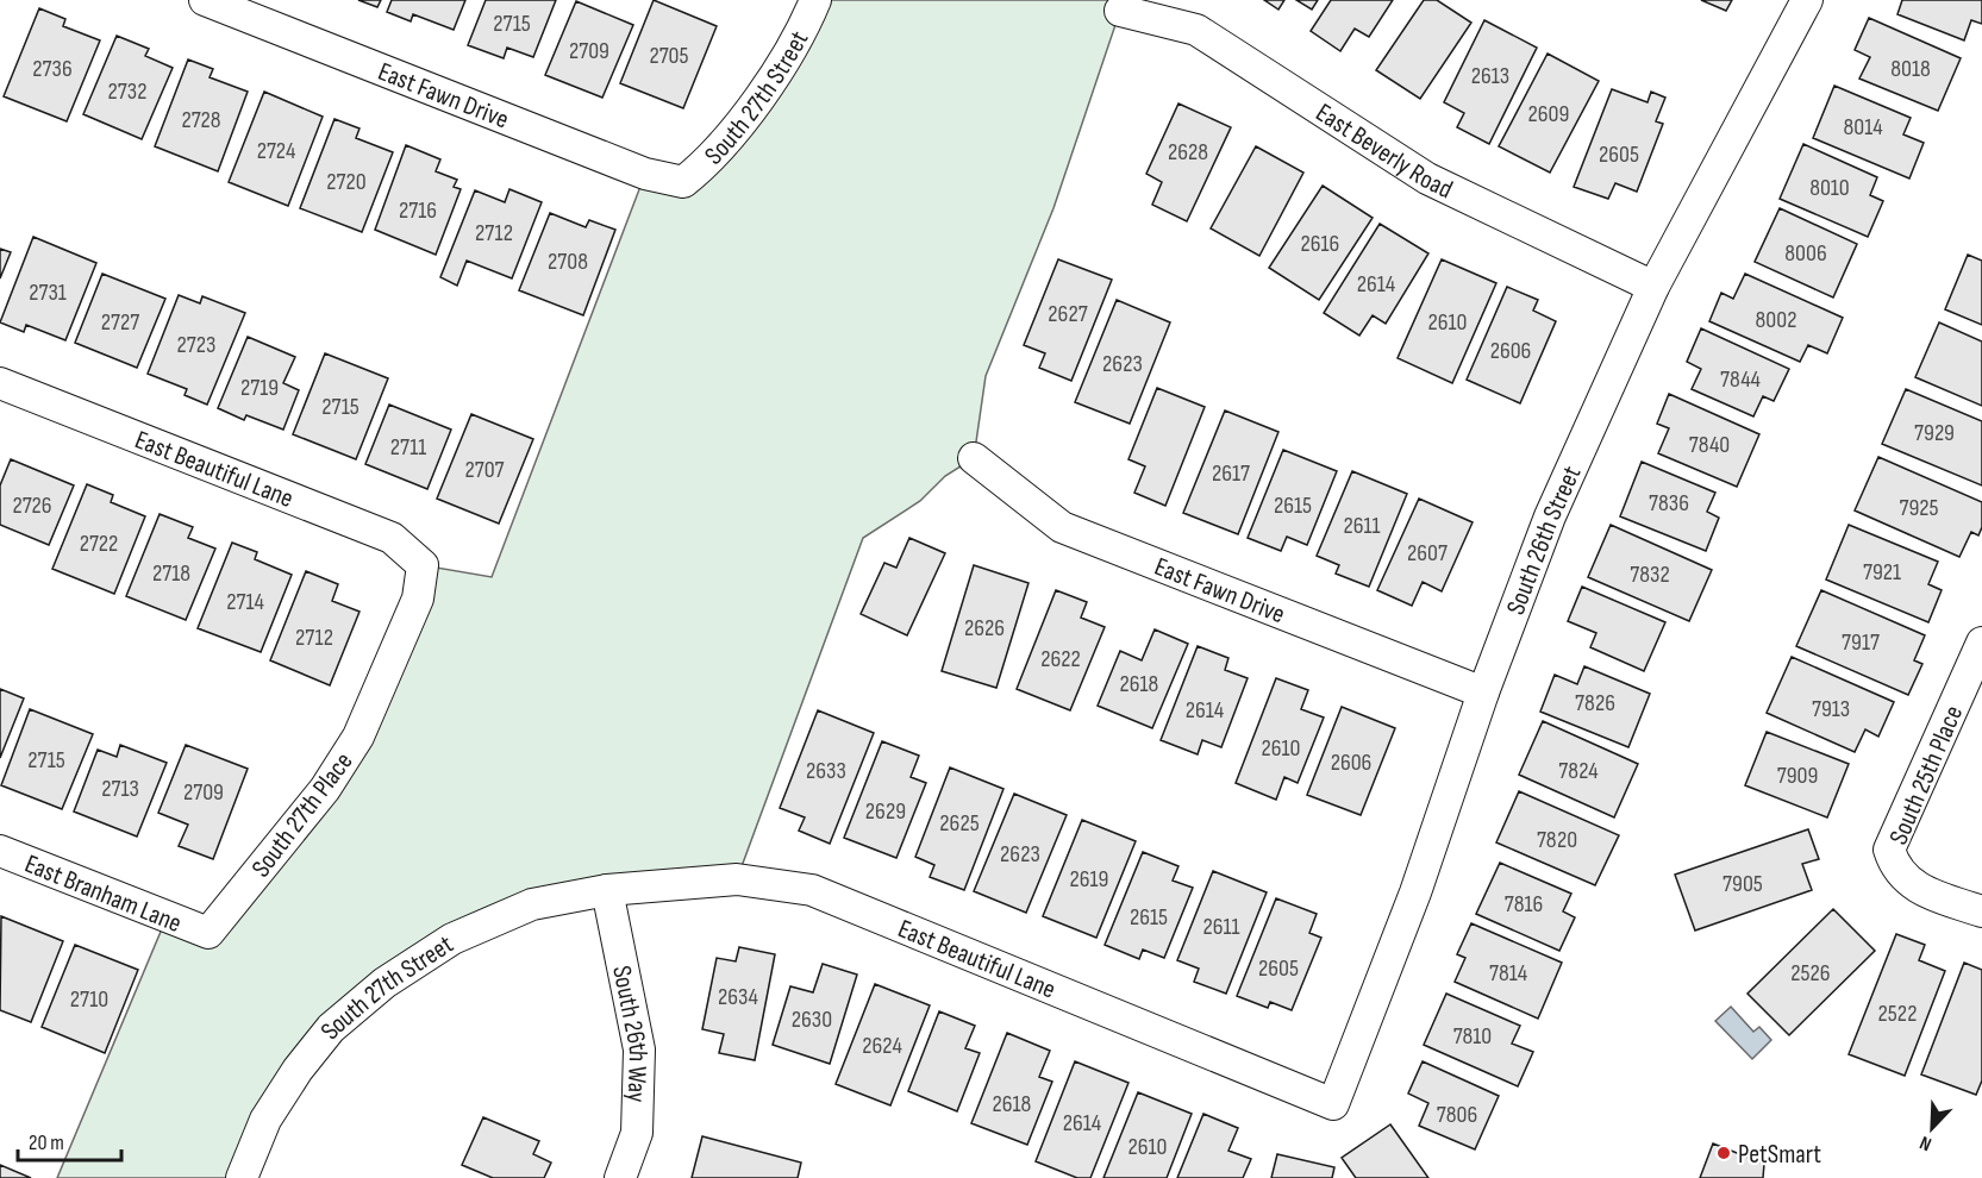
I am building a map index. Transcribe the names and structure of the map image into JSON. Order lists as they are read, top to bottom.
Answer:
{
  "streets": {
    "street": [
      "East Fawn Drive",
      "South 27th Street",
      "East Beverly Road",
      "East Beautiful Lane",
      "South 26th Street",
      "South 25th Place",
      "South 27th Place",
      "East Branham Lane",
      "South 26th Way"
    ]
  },
  "crossings": [
    ["East Fawn Drive", "South 27th Street"],
    ["East Fawn Drive", "South 26th Street"],
    ["South 27th Street", "East Beautiful Lane"],
    ["South 27th Street", "South 26th Way"],
    ["East Beverly Road", "South 26th Street"],
    ["East Beautiful Lane", "South 26th Street"],
    ["East Beautiful Lane", "South 27th Place"],
    ["East Beautiful Lane", "South 26th Way"],
    ["South 27th Place", "East Branham Lane"]
  ],
  "places": ["PetSmart"],
  "house_numbers": [
    "2715",
    "2709",
    "2705",
    "2736",
    "8018",
    "2613",
    "2732",
    "2609",
    "2728",
    "8014",
    "2724",
    "2628",
    "2605",
    "2720",
    "8010",
    "2716",
    "2712",
    "2616",
    "8006",
    "2708",
    "2614",
    "2731",
    "2627",
    "8002",
    "2727",
    "2610",
    "2723",
    "2606",
    "2623",
    "7844",
    "2719",
    "2715",
    "7929",
    "7840",
    "2711",
    "2707",
    "2617",
    "7836",
    "2726",
    "2615",
    "7925",
    "2611",
    "2722",
    "2607",
    "7921",
    "2718",
    "7832",
    "2714",
    "2626",
    "2712",
    "7917",
    "2622",
    "2618",
    "7826",
    "7913",
    "2614",
    "2610",
    "2715",
    "2606",
    "2633",
    "7824",
    "7909",
    "2713",
    "2709",
    "2629",
    "2625",
    "7820",
    "2623",
    "2619",
    "7905",
    "7816",
    "2615",
    "2611",
    "2605",
    "7814",
    "2526",
    "2634",
    "2710",
    "2522",
    "2630",
    "7810",
    "2624",
    "2618",
    "7806",
    "2614",
    "2610"
  ],
  "scale_bar": "20 m",
  "north": "bottom left"
}
